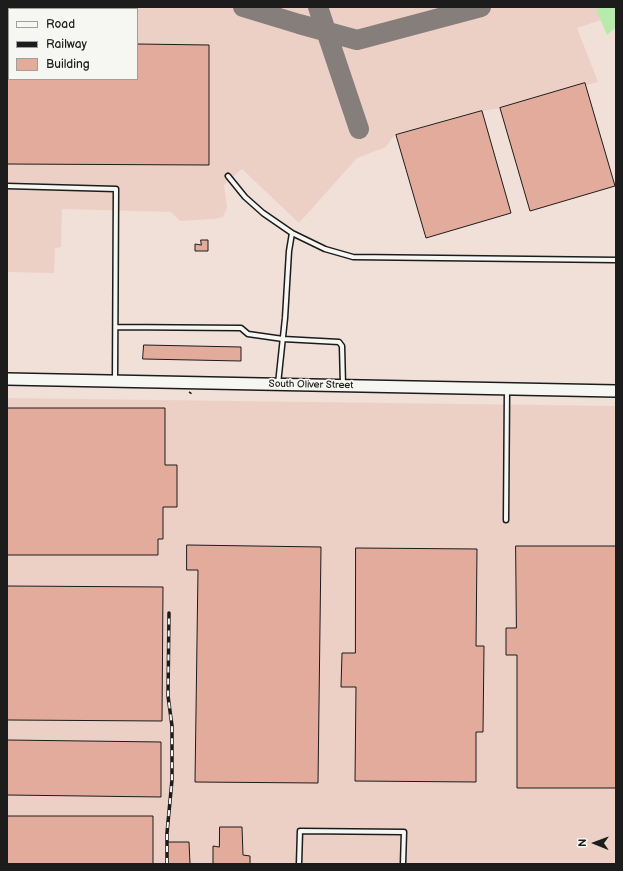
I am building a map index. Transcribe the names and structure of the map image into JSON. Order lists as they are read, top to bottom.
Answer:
{
  "streets": {
    "main road": ["South Oliver Street"]
  },
  "legend": ["Road", "Railway", "Building"],
  "north": "left"
}
